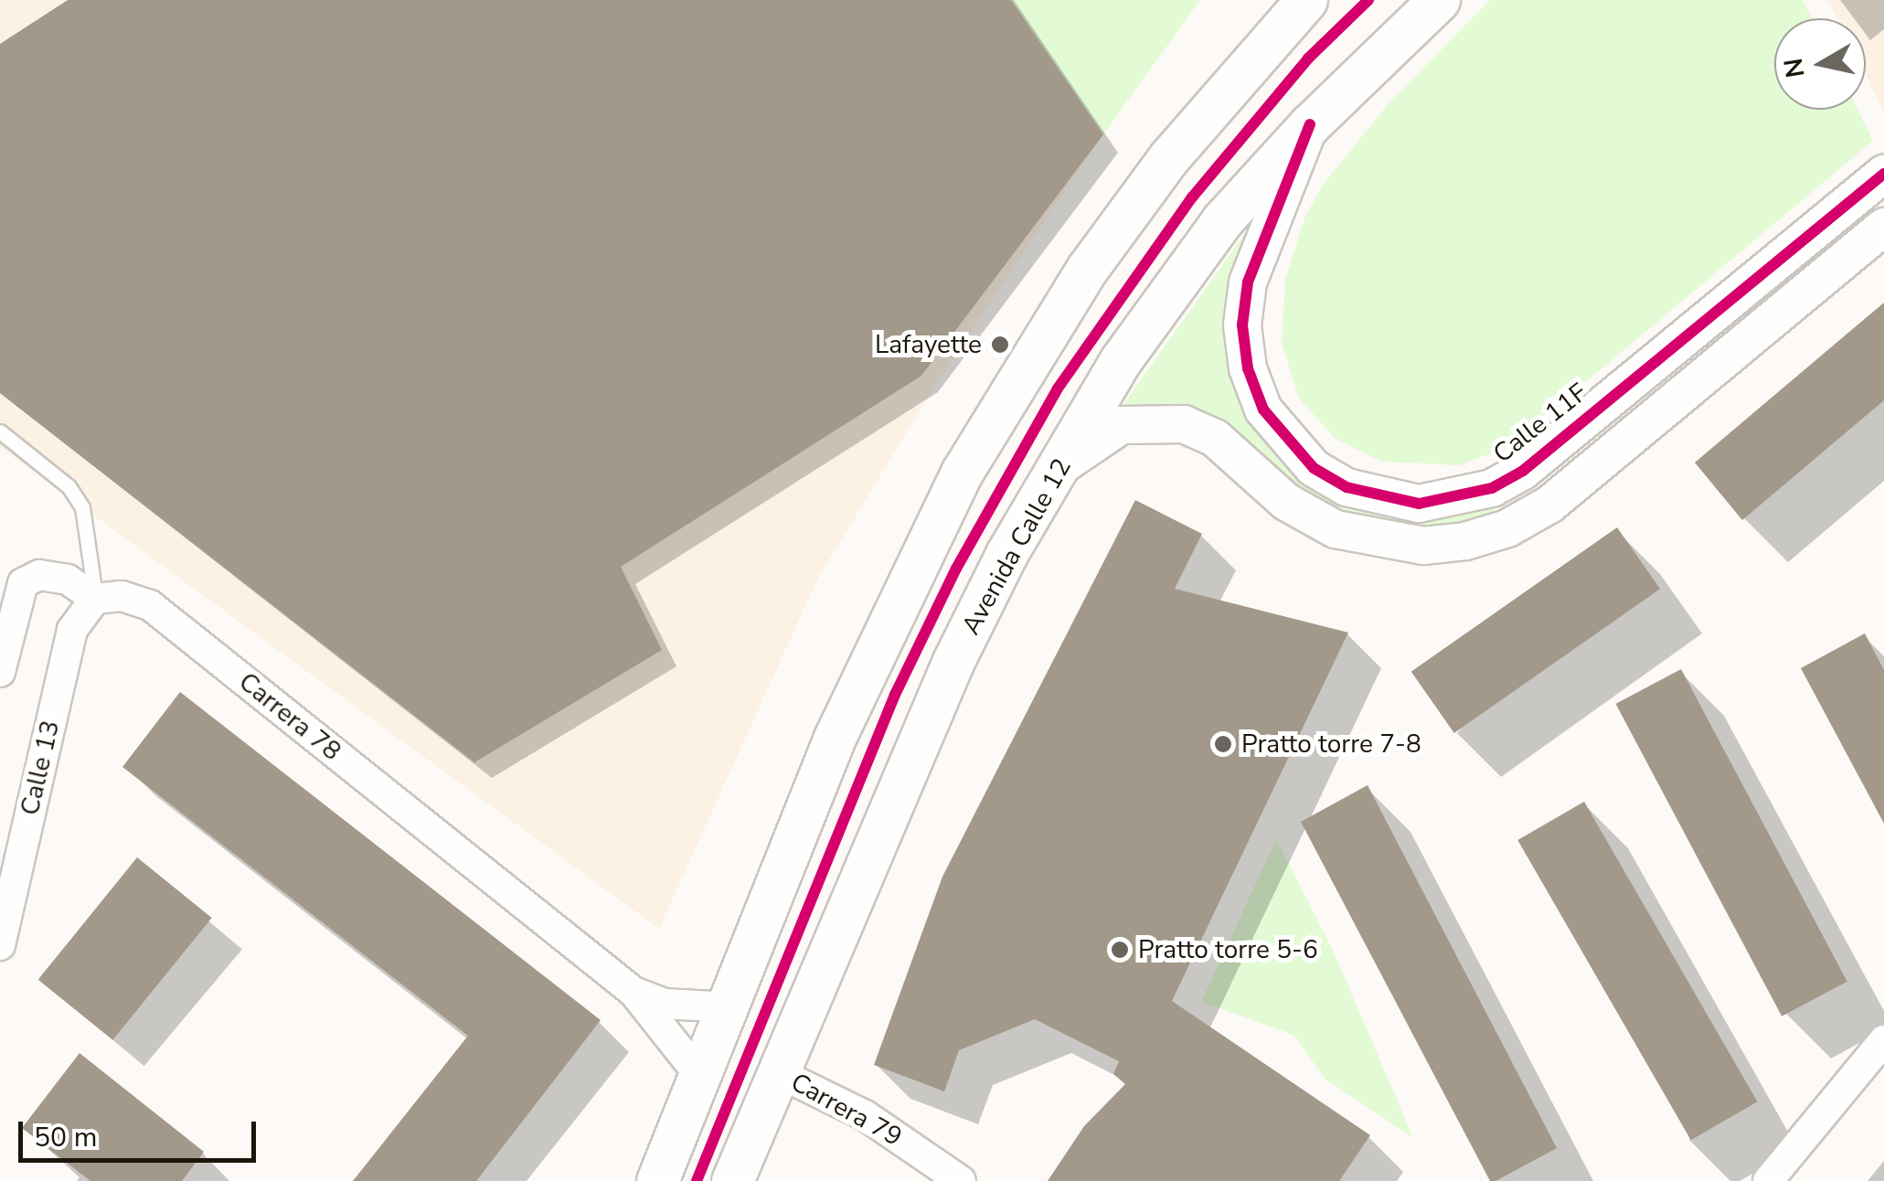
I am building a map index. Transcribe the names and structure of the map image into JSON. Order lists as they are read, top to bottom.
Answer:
{
  "streets": {
    "main road": ["Avenida Calle 12"],
    "street": [
      "Calle 11F",
      "Carrera 78",
      "Calle 13",
      "Carrera 79"
    ]
  },
  "crossings": [
    ["Calle 11F", "Avenida Calle 12"],
    ["Avenida Calle 12", "Carrera 79"],
    ["Carrera 78", "Calle 13"]
  ],
  "places": ["Lafayette", "Pratto torre 7-8", "Pratto torre 5-6"],
  "scale_bar": "50 m",
  "north": "left"
}
